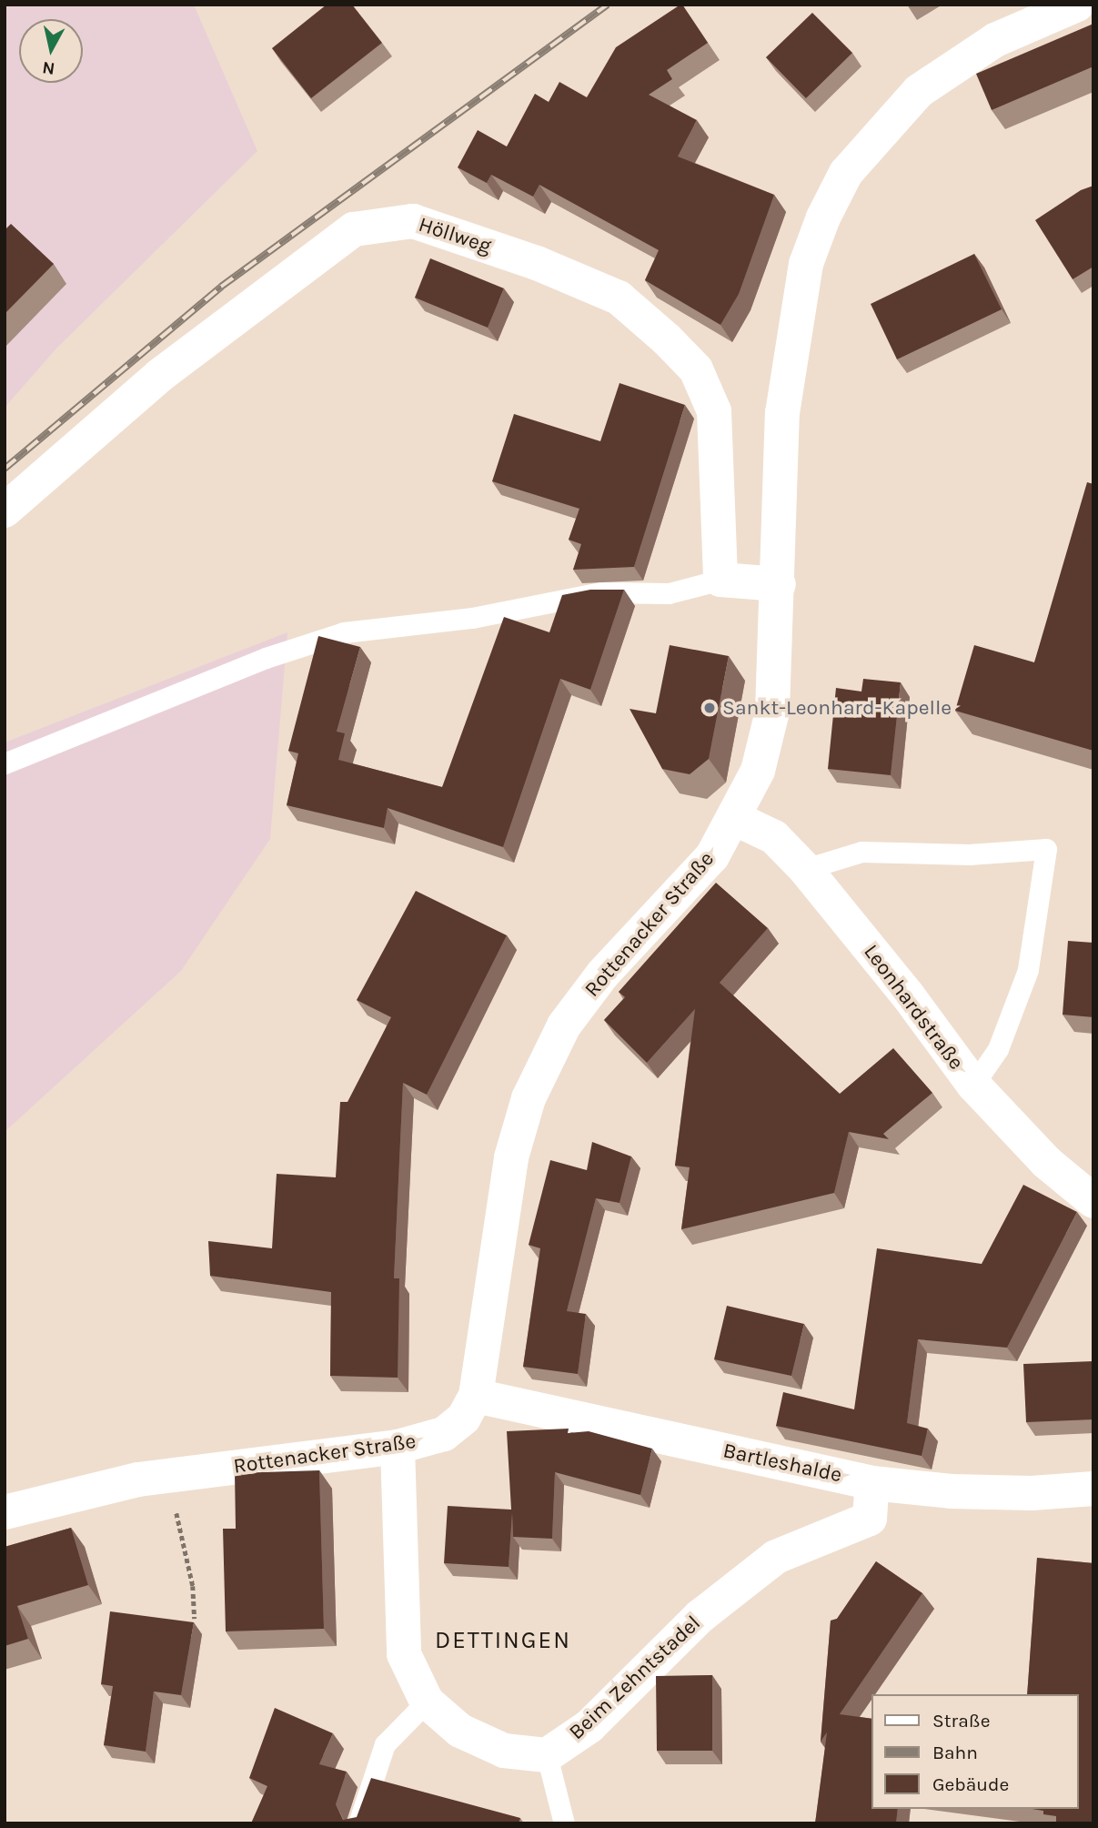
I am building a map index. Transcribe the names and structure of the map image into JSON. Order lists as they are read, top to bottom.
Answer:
{
  "streets": {
    "street": [
      "Höllweg",
      "Rottenacker Straße",
      "Leonhardstraße",
      "Bartleshalde",
      "Beim Zehntstadel"
    ]
  },
  "crossings": [
    ["Rottenacker Straße", "Leonhardstraße"],
    ["Rottenacker Straße", "Bartleshalde"],
    ["Bartleshalde", "Beim Zehntstadel"]
  ],
  "districts": ["DETTINGEN"],
  "places": ["Sankt-Leonhard-Kapelle"],
  "legend": ["Straße", "Bahn", "Gebäude"],
  "north": "bottom"
}
